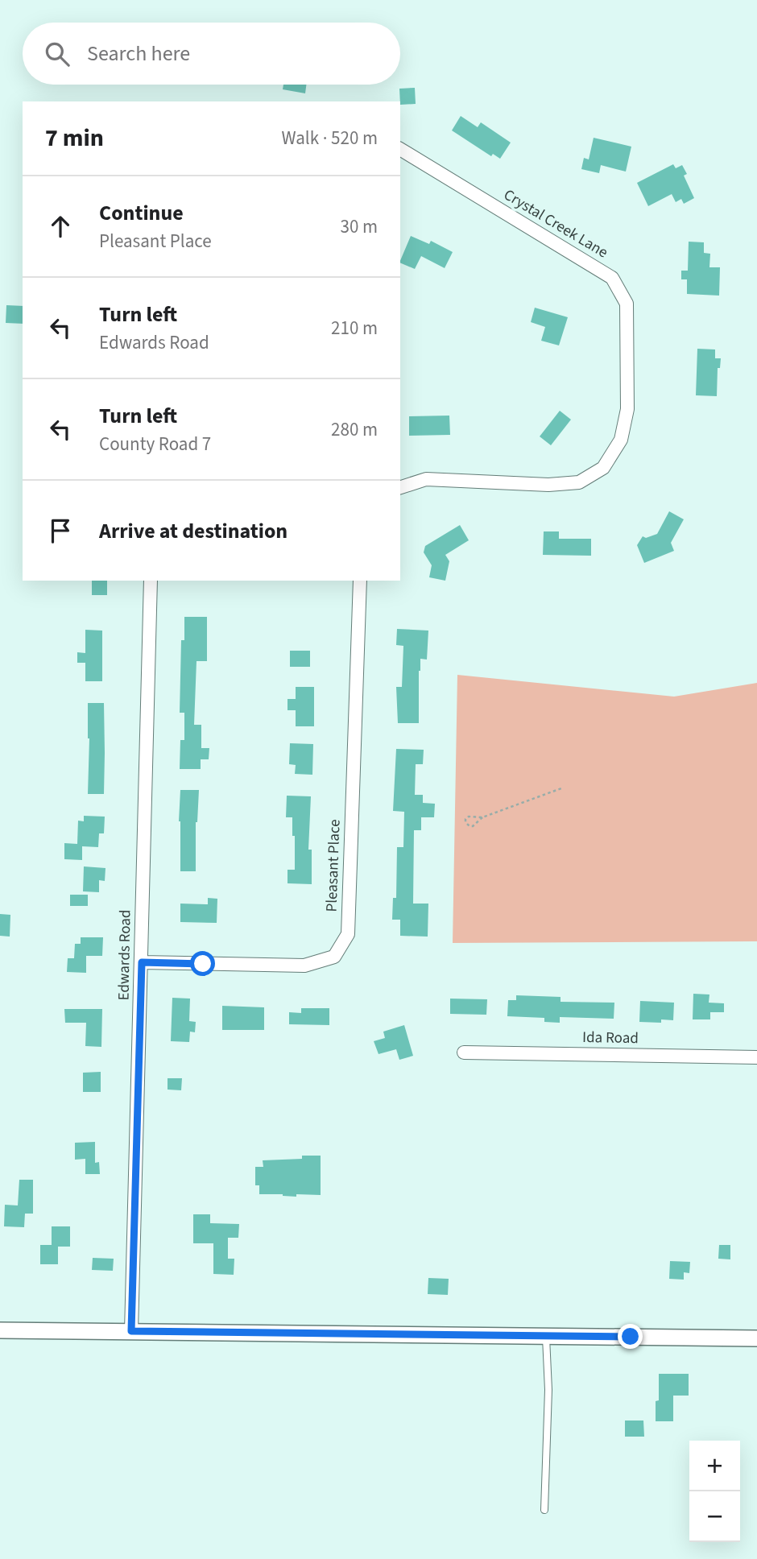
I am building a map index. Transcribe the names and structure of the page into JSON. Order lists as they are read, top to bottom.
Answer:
{
  "streets": {
    "street": [
      "Crystal Creek Lane",
      "Pleasant Place",
      "Edwards Road",
      "Ida Road"
    ]
  },
  "crossings": [
    ["Pleasant Place", "Edwards Road"]
  ],
  "page": {
    "search": "Search here",
    "heading": ["7 min", "Walk · 520 m"],
    "list": [
      ["Continue", "Pleasant Place", "30 m"],
      ["Turn left", "Edwards Road", "210 m"],
      ["Turn left", "County Road 7", "280 m"],
      "Arrive at destination"
    ],
    "map_buttons": ["+", "−"]
  }
}
